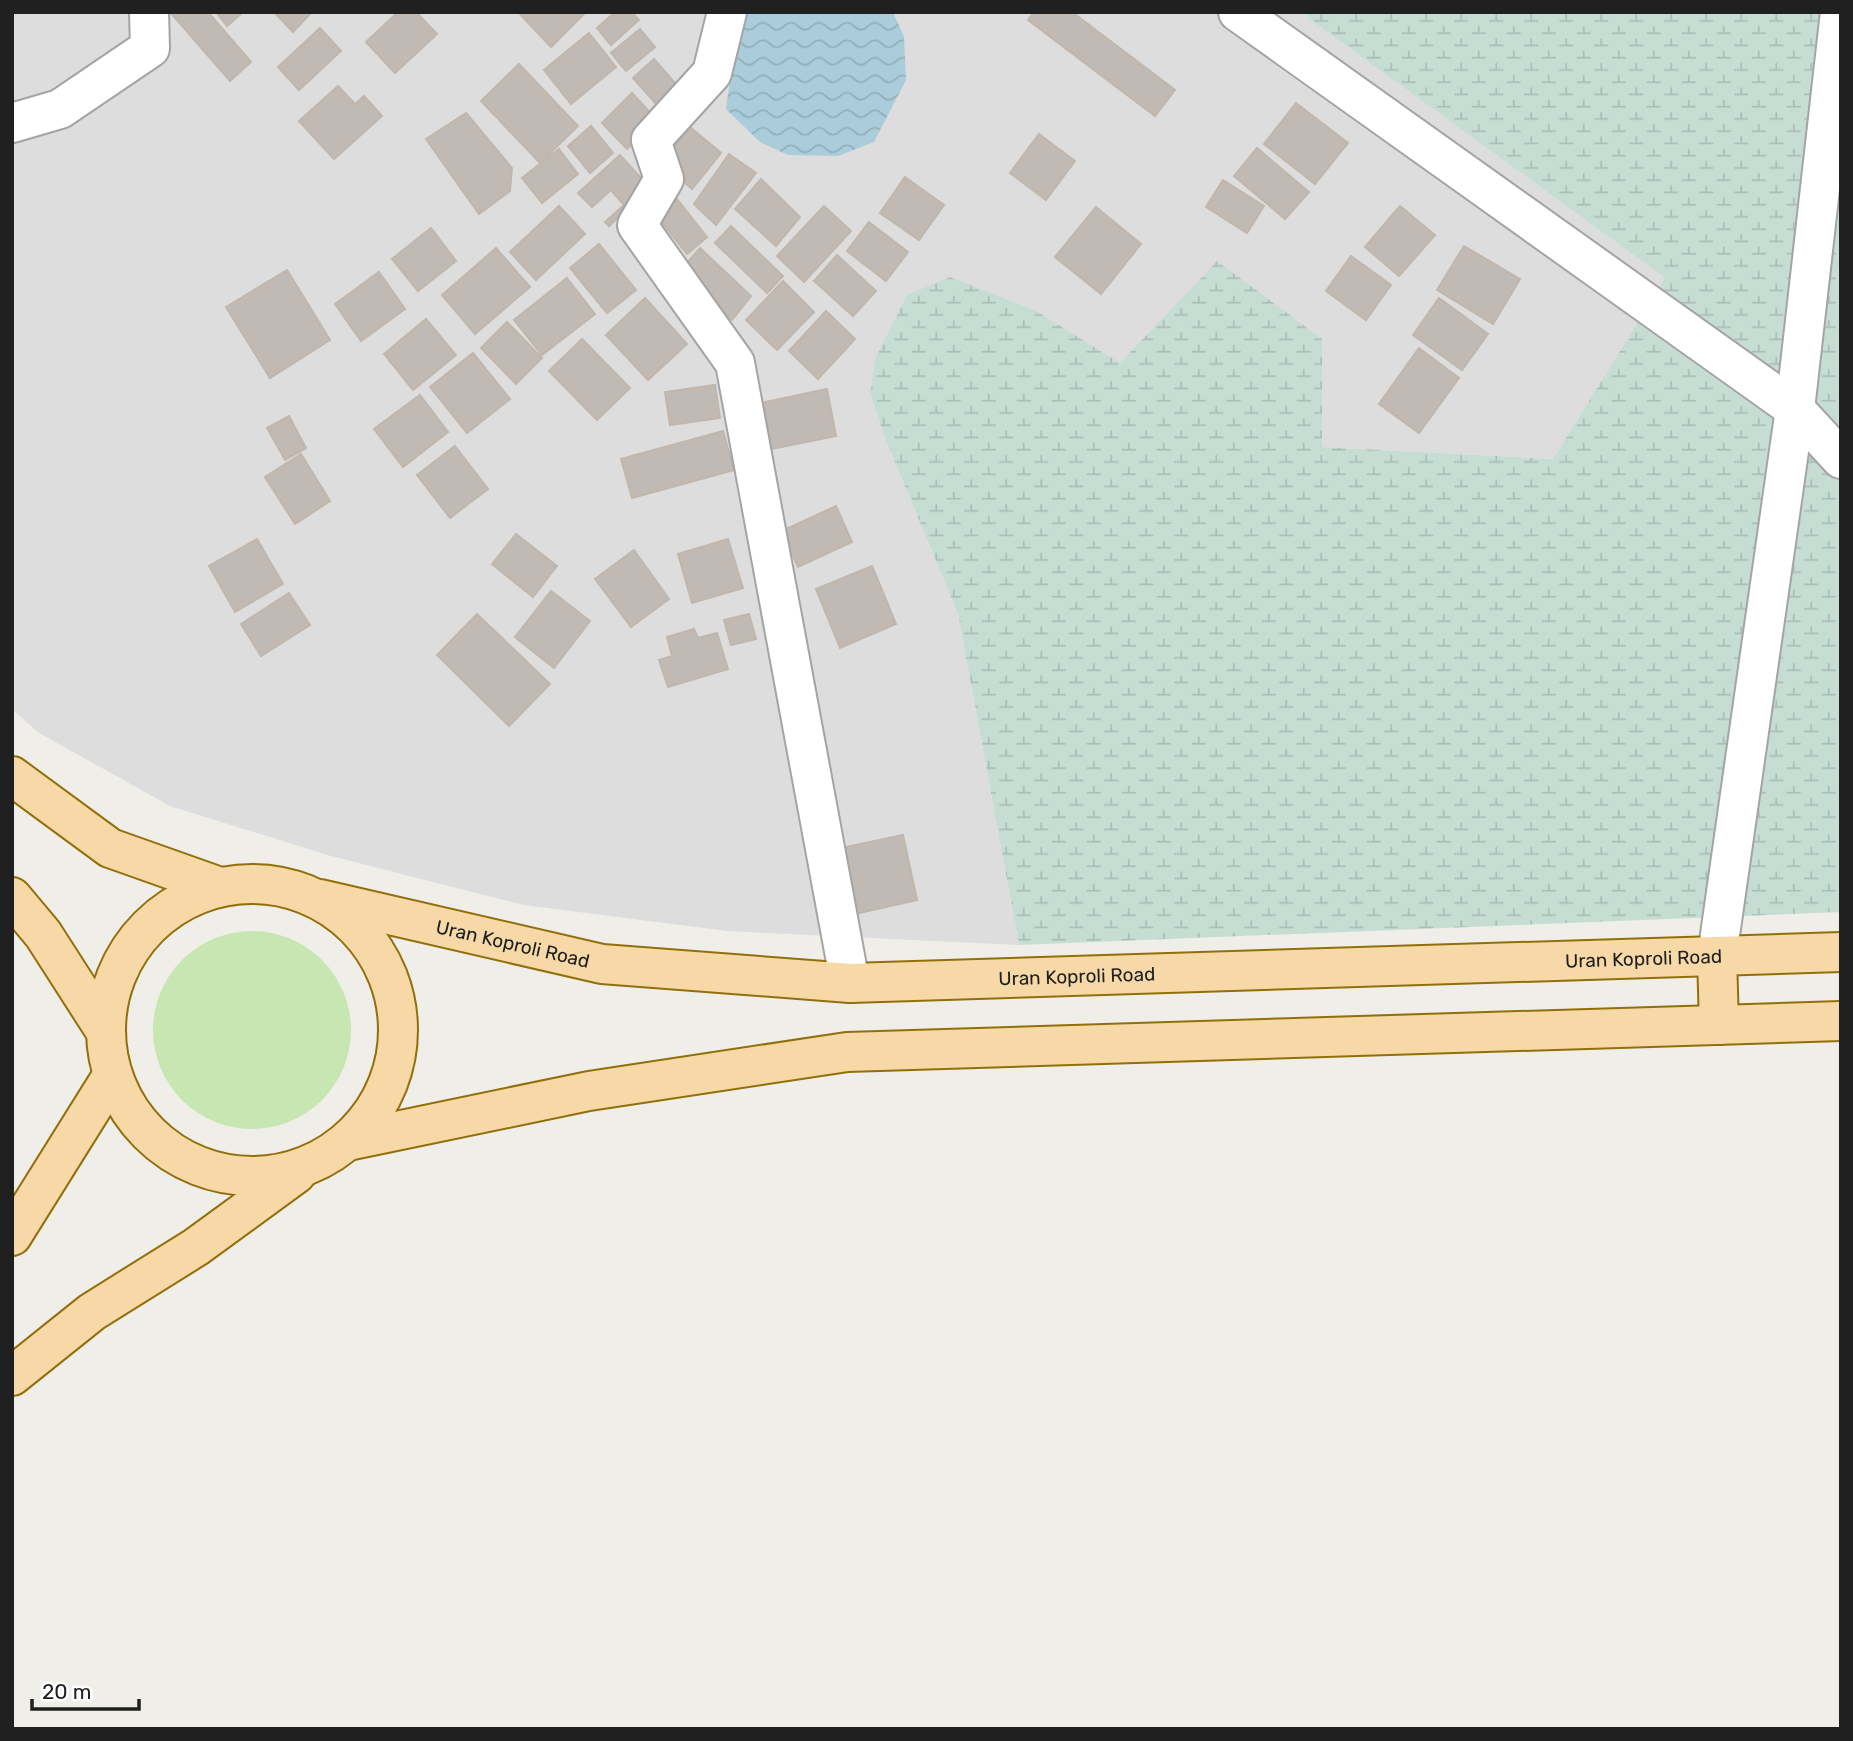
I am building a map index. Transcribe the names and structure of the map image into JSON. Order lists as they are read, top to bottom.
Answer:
{
  "streets": {
    "main road": ["Uran Koproli Road"]
  },
  "scale_bar": "20 m"
}
